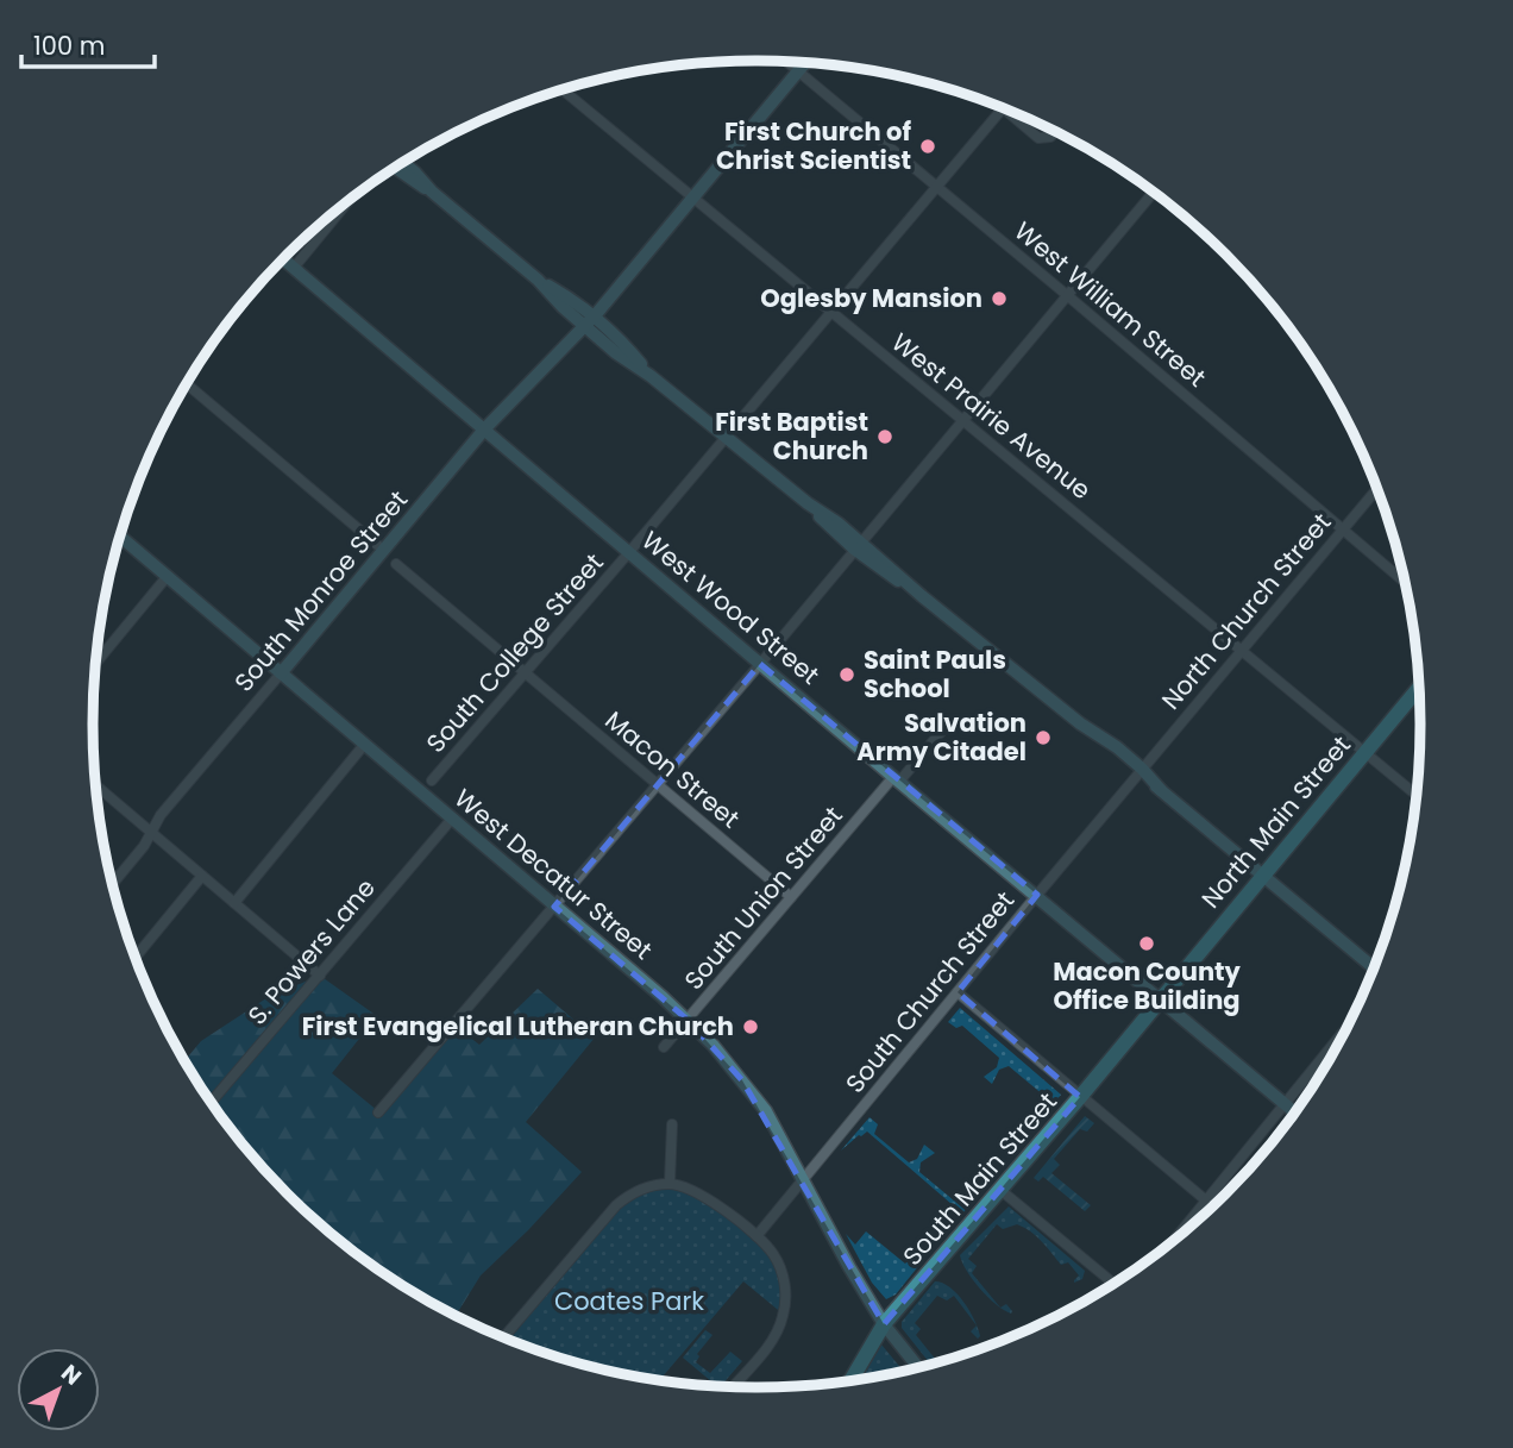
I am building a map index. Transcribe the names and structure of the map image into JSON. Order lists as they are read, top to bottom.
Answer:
{
  "streets": {
    "main road": ["North Main Street", "South Main Street"],
    "street": [
      "West William Street",
      "West Prairie Avenue",
      "South Monroe Street",
      "West Wood Street",
      "North Church Street",
      "South College Street",
      "Macon Street",
      "West Decatur Street",
      "South Union Street",
      "S. Powers Lane",
      "South Church Street"
    ]
  },
  "crossings": [
    ["West William Street", "South Monroe Street"],
    ["West William Street", "North Church Street"],
    ["West William Street", "South College Street"],
    ["West Prairie Avenue", "South Monroe Street"],
    ["West Prairie Avenue", "North Church Street"],
    ["West Prairie Avenue", "South College Street"],
    ["West Prairie Avenue", "North Main Street"],
    ["South Monroe Street", "West Wood Street"],
    ["South Monroe Street", "West Decatur Street"],
    ["West Wood Street", "South College Street"],
    ["West Wood Street", "North Main Street"],
    ["West Wood Street", "South Union Street"],
    ["West Wood Street", "South Church Street"],
    ["West Wood Street", "South Main Street"],
    ["North Church Street", "South Church Street"],
    ["South College Street", "Macon Street"],
    ["Macon Street", "South Union Street"],
    ["North Main Street", "South Main Street"],
    ["West Decatur Street", "South Union Street"],
    ["West Decatur Street", "S. Powers Lane"],
    ["West Decatur Street", "South Church Street"],
    ["West Decatur Street", "South Main Street"]
  ],
  "parks": ["Coates Park"],
  "places": [
    "First Church of Christ Scientist",
    "Oglesby Mansion",
    "First Baptist Church",
    "Saint Pauls School",
    "Salvation Army Citadel",
    "Macon County Office Building",
    "First Evangelical Lutheran Church"
  ],
  "scale_bar": "100 m",
  "north": "top right"
}
